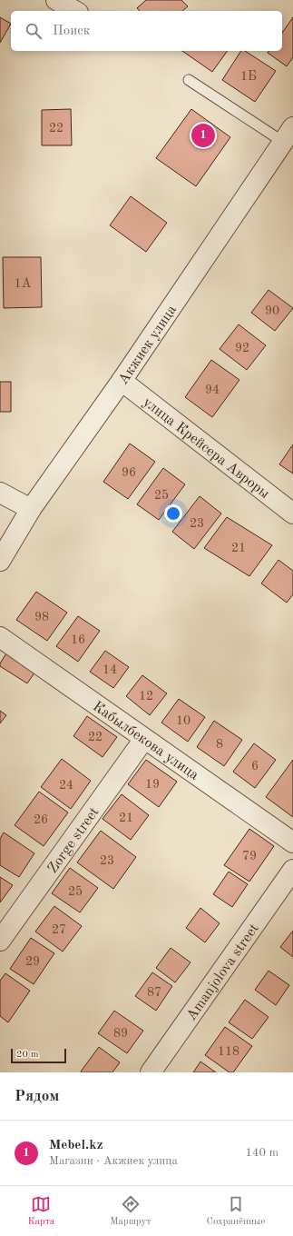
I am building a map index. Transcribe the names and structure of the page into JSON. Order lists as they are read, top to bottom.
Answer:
{
  "streets": {
    "street": [
      "Акжиек улица",
      "улица Крейсера Авроры",
      "Кабылбекова улица",
      "Zorge street",
      "Amanjolova street"
    ]
  },
  "crossings": [
    ["Акжиек улица", "улица Крейсера Авроры"],
    ["Кабылбекова улица", "Zorge street"]
  ],
  "house_numbers": [
    "1Б",
    "22",
    "1А",
    "90",
    "92",
    "94",
    "96",
    "25",
    "23",
    "21",
    "98",
    "16",
    "14",
    "12",
    "10",
    "22",
    "8",
    "6",
    "19",
    "24",
    "21",
    "26",
    "79",
    "23",
    "25",
    "27",
    "29",
    "87",
    "89",
    "118"
  ],
  "scale_bar": "20 m",
  "page": {
    "search": "Поиск",
    "pins": "1",
    "scale": "20 m",
    "heading": "Рядом",
    "list": [
      {
        "mark": "1",
        "name": "Mebel.kz",
        "note": "Магазин · Акжиек улица",
        "value": "140 m"
      }
    ],
    "nav": ["Карта", "Маршрут", "Сохранённые"]
  }
}
